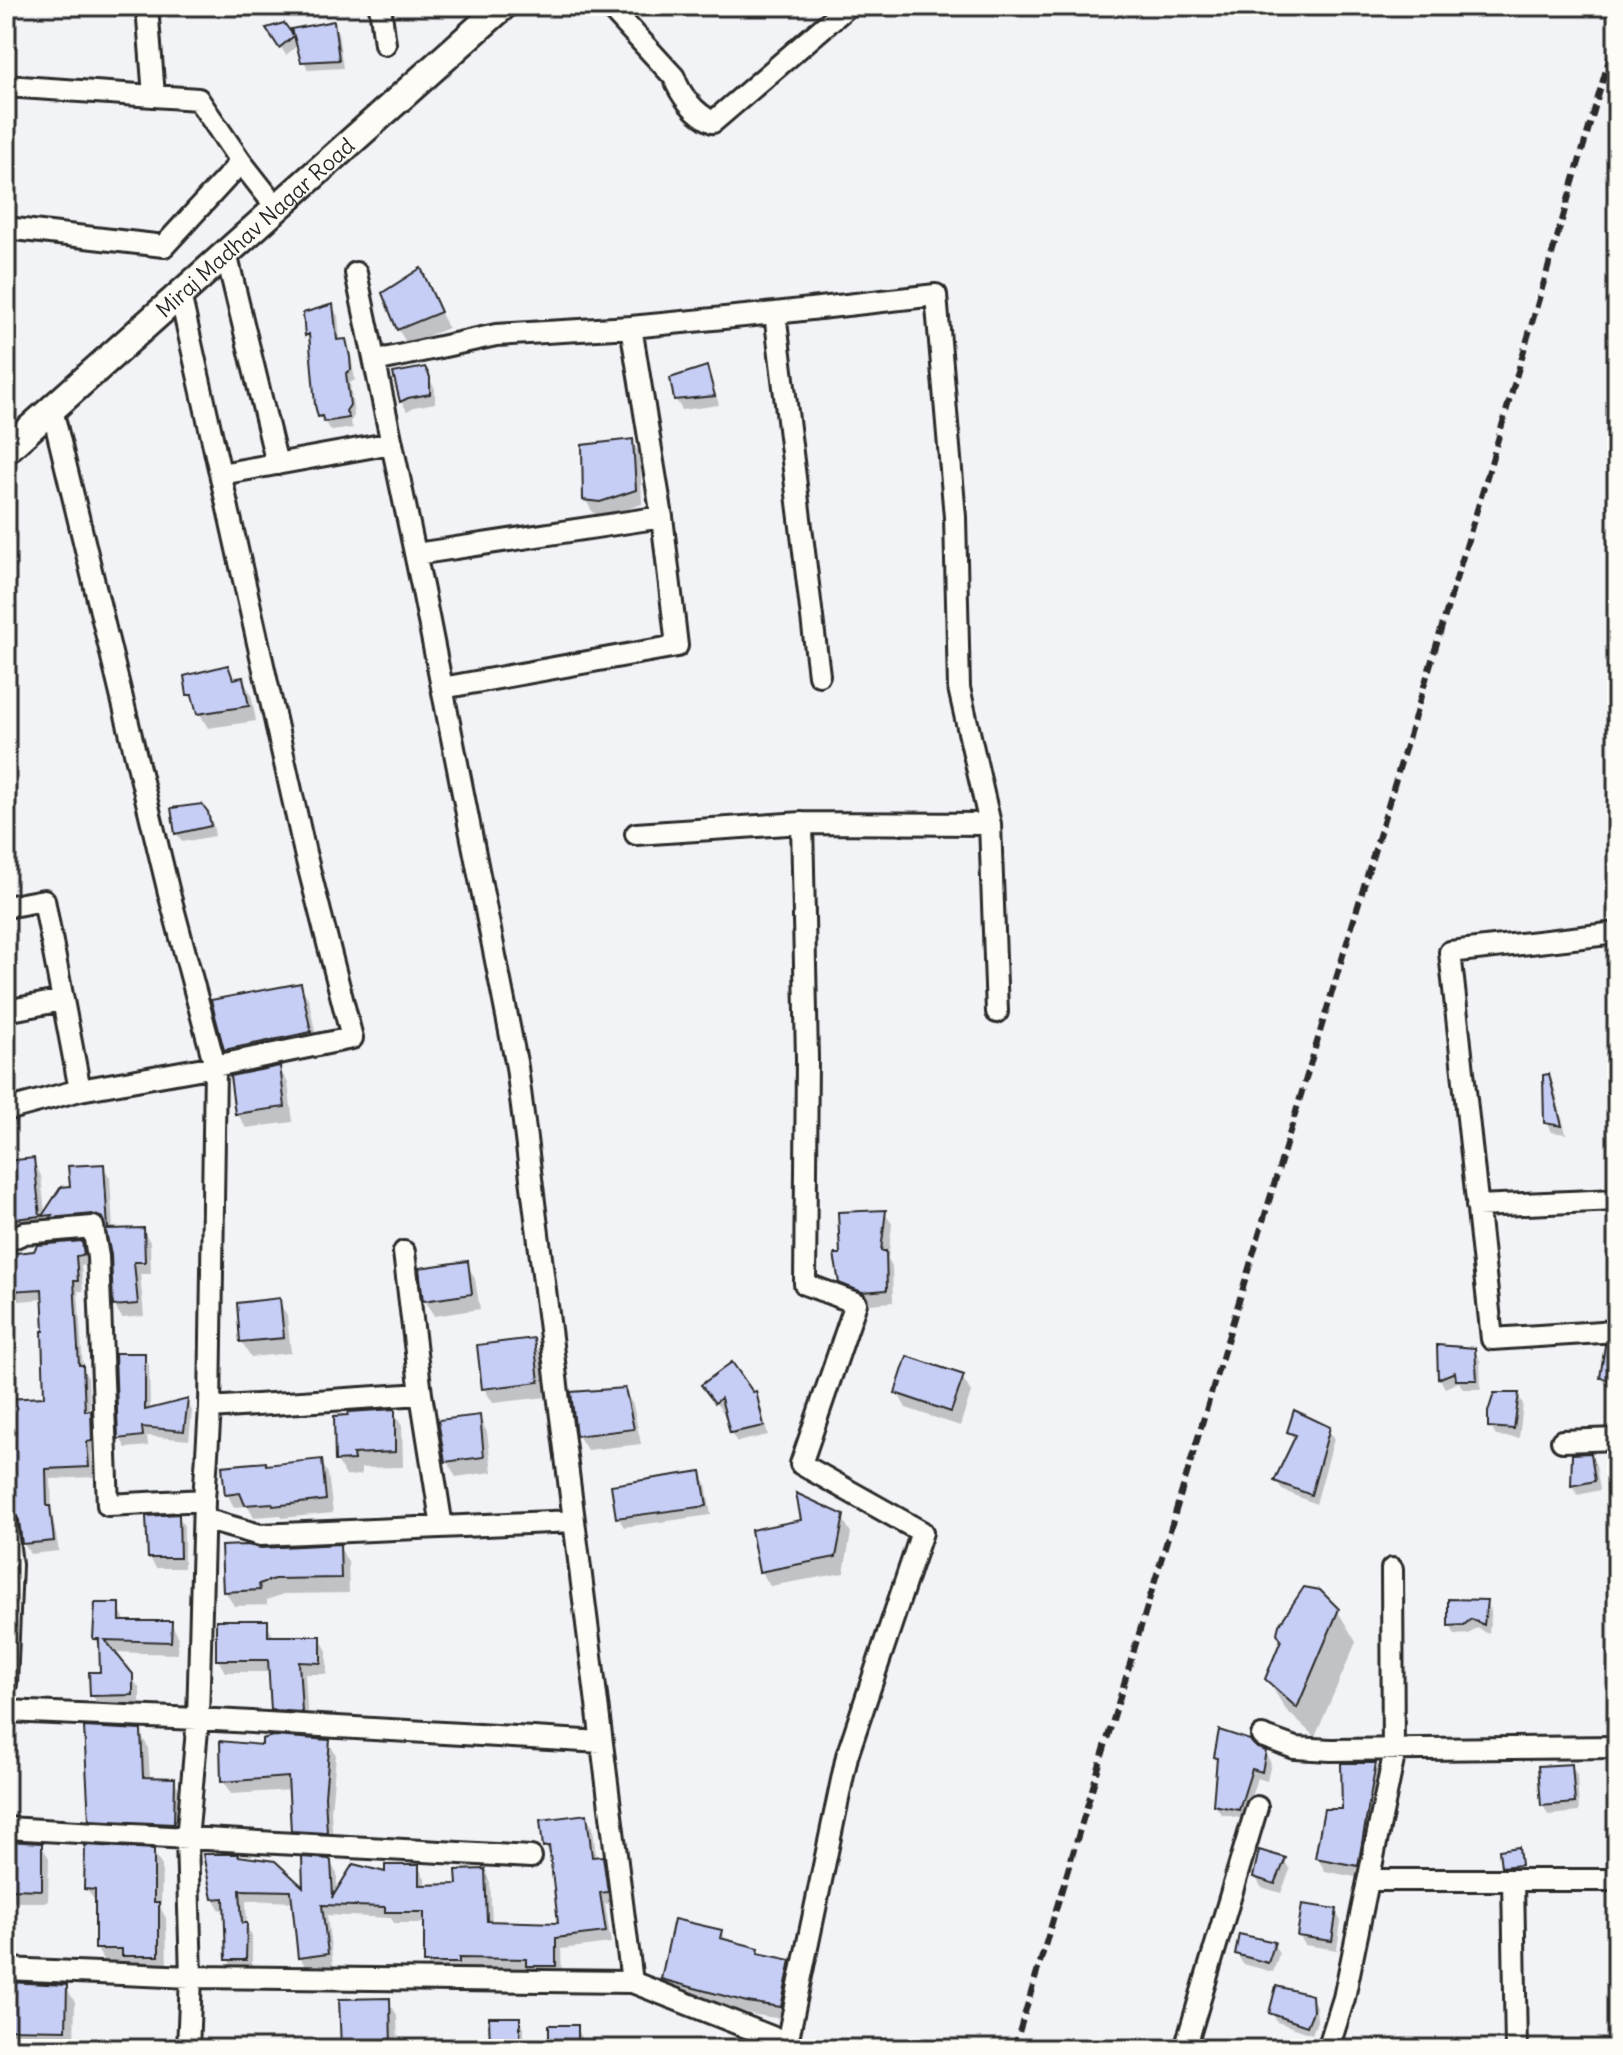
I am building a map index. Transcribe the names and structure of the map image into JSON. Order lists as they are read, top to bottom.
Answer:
{
  "streets": {
    "street": ["Miraj Madhav Nagar Road"]
  }
}
